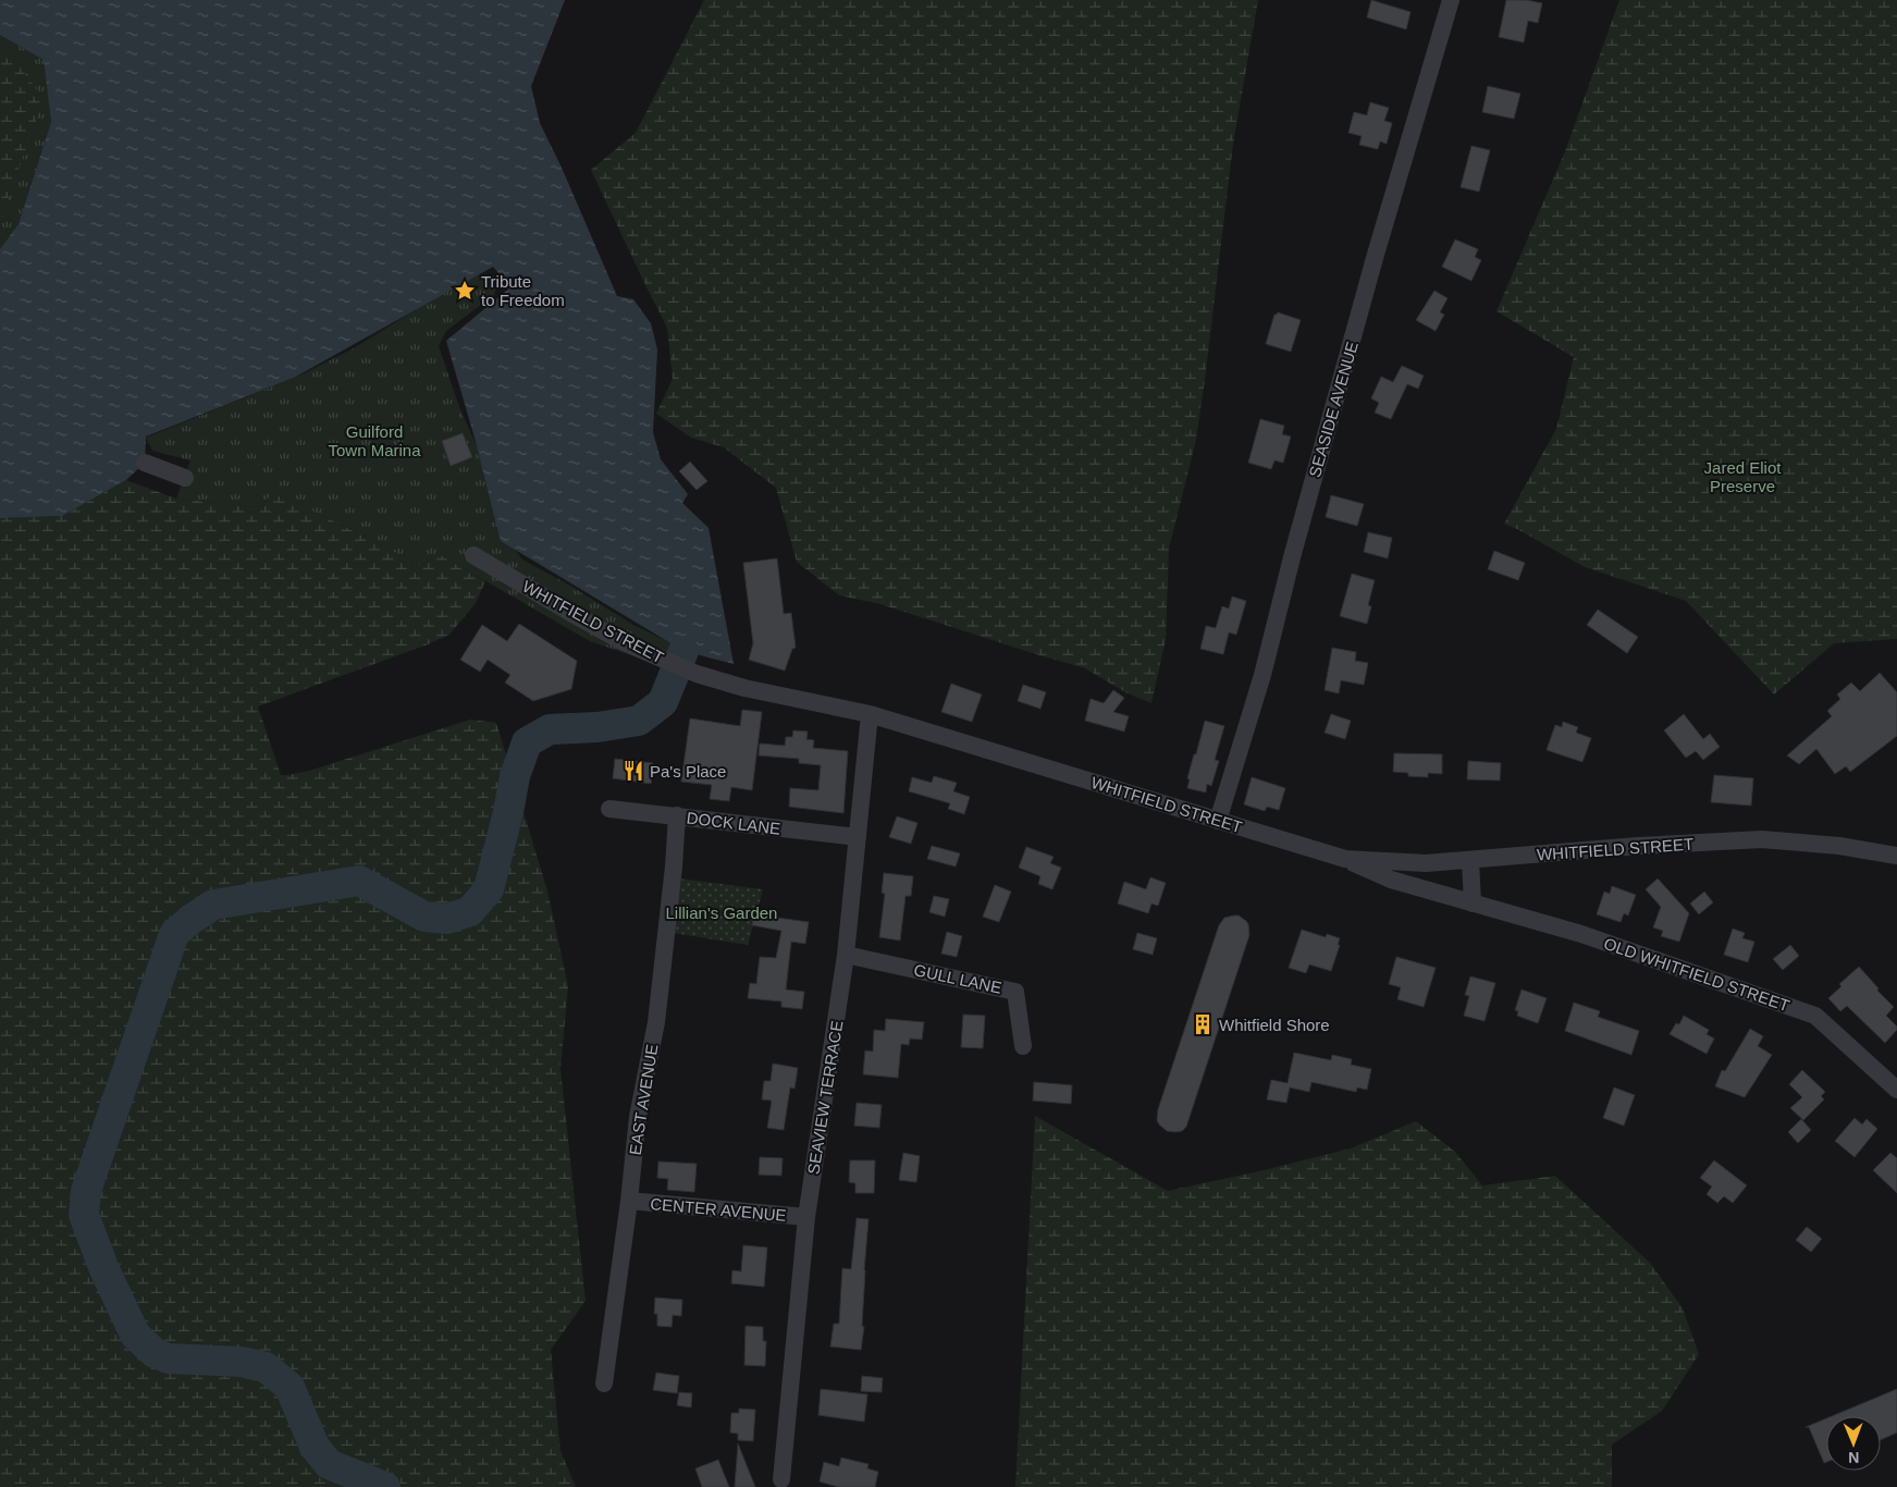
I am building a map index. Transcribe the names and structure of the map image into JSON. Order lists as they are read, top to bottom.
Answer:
{
  "streets": {
    "street": [
      "SEASIDE AVENUE",
      "WHITFIELD STREET",
      "DOCK LANE",
      "OLD WHITFIELD STREET",
      "GULL LANE",
      "SEAVIEW TERRACE",
      "EAST AVENUE",
      "CENTER AVENUE"
    ]
  },
  "crossings": [
    ["SEASIDE AVENUE", "WHITFIELD STREET"],
    ["WHITFIELD STREET", "OLD WHITFIELD STREET"],
    ["WHITFIELD STREET", "SEAVIEW TERRACE"],
    ["DOCK LANE", "SEAVIEW TERRACE"],
    ["DOCK LANE", "EAST AVENUE"],
    ["GULL LANE", "SEAVIEW TERRACE"],
    ["SEAVIEW TERRACE", "CENTER AVENUE"],
    ["EAST AVENUE", "CENTER AVENUE"]
  ],
  "parks": ["Guilford Town Marina", "Jared Eliot Preserve", "Lillian's Garden"],
  "places": {
    "place": ["Tribute to Freedom"],
    "restaurant": ["Pa's Place"],
    "building": ["Whitfield Shore"]
  },
  "north": "bottom"
}
